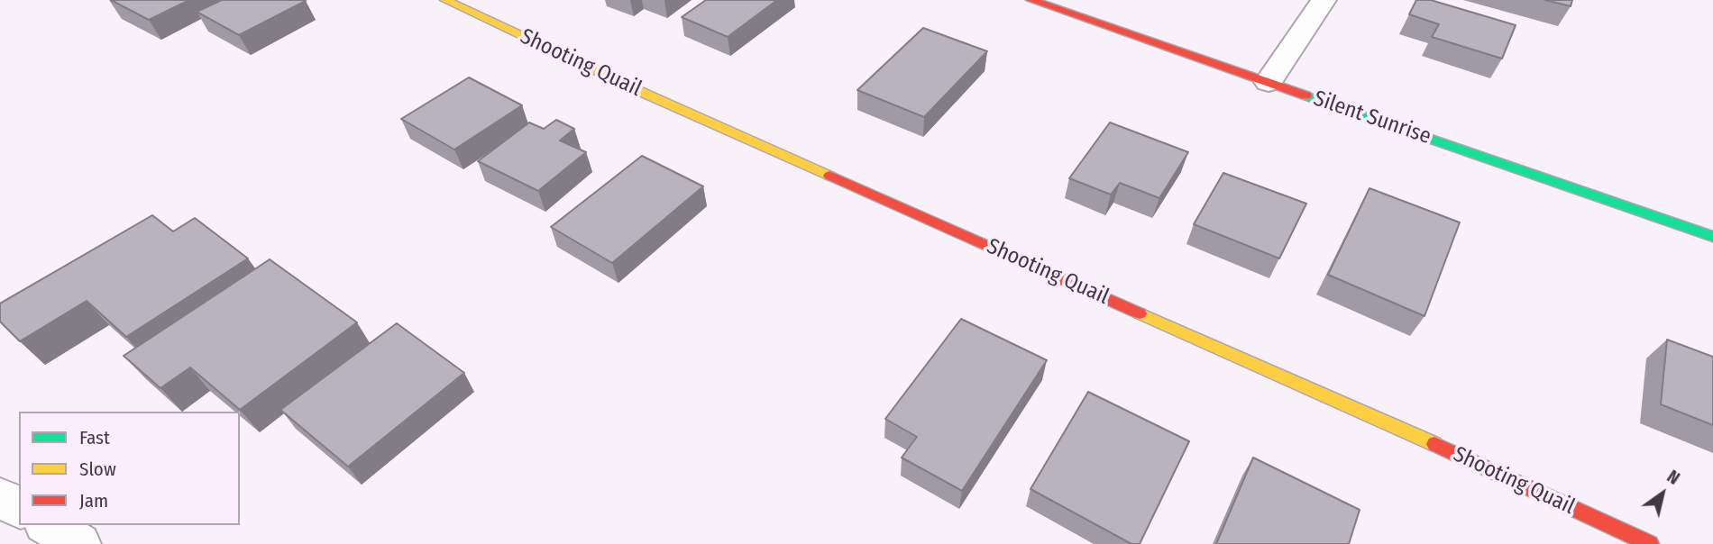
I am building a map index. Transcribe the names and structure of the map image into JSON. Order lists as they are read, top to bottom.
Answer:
{
  "streets": {
    "street": ["Shooting Quail", "Silent Sunrise"]
  },
  "legend": ["Fast", "Slow", "Jam"],
  "north": "top right"
}
